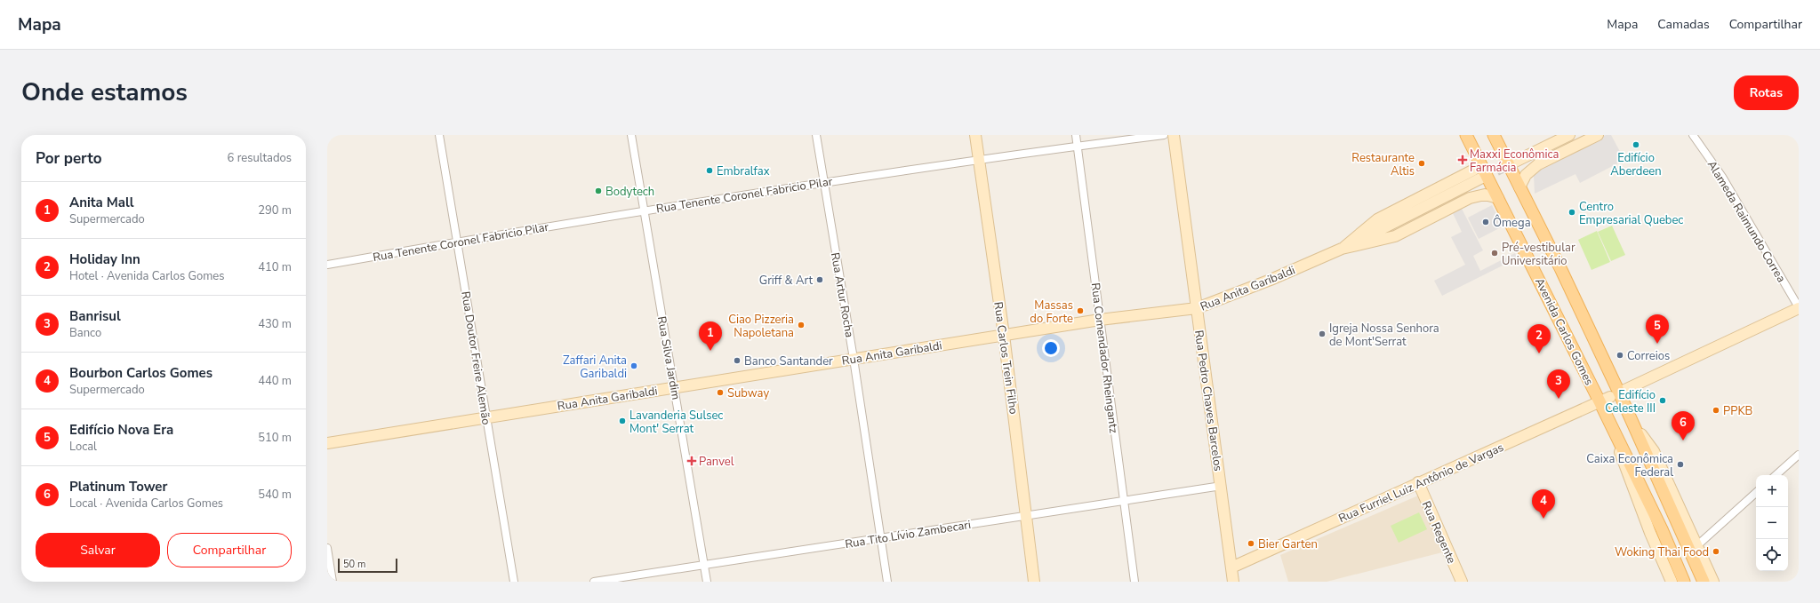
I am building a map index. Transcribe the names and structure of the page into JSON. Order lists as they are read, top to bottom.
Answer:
{
  "streets": {
    "main road": [
      "Rua Anita Garibaldi",
      "Avenida Carlos Gomes",
      "Rua Carlos Trein Filho",
      "Rua Pedro Chaves Barcelos",
      "Rua Furriel Luiz Antônio de Vargas",
      "Rua Regente"
    ],
    "street": [
      "Rua Tenente Coronel Fabricio Pilar",
      "Alameda Raimundo Correa",
      "Rua Artur Rocha",
      "Rua Doutor Freire Alemão",
      "Rua Silva Jardim",
      "Rua Comendador Rheingantz",
      "Rua Tito Lívio Zambecari"
    ]
  },
  "crossings": [
    ["Rua Tenente Coronel Fabricio Pilar", "Rua Artur Rocha"],
    ["Rua Tenente Coronel Fabricio Pilar", "Rua Doutor Freire Alemão"],
    ["Rua Tenente Coronel Fabricio Pilar", "Rua Silva Jardim"],
    ["Rua Tenente Coronel Fabricio Pilar", "Rua Carlos Trein Filho"],
    ["Rua Tenente Coronel Fabricio Pilar", "Rua Comendador Rheingantz"],
    ["Alameda Raimundo Correa", "Rua Furriel Luiz Antônio de Vargas"],
    ["Rua Anita Garibaldi", "Rua Artur Rocha"],
    ["Rua Anita Garibaldi", "Avenida Carlos Gomes"],
    ["Rua Anita Garibaldi", "Rua Doutor Freire Alemão"],
    ["Rua Anita Garibaldi", "Rua Silva Jardim"],
    ["Rua Anita Garibaldi", "Rua Carlos Trein Filho"],
    ["Rua Anita Garibaldi", "Rua Comendador Rheingantz"],
    ["Rua Anita Garibaldi", "Rua Pedro Chaves Barcelos"],
    ["Rua Artur Rocha", "Rua Tito Lívio Zambecari"],
    ["Avenida Carlos Gomes", "Rua Furriel Luiz Antônio de Vargas"],
    ["Rua Silva Jardim", "Rua Tito Lívio Zambecari"],
    ["Rua Carlos Trein Filho", "Rua Tito Lívio Zambecari"],
    ["Rua Comendador Rheingantz", "Rua Tito Lívio Zambecari"],
    ["Rua Pedro Chaves Barcelos", "Rua Furriel Luiz Antônio de Vargas"],
    ["Rua Pedro Chaves Barcelos", "Rua Tito Lívio Zambecari"],
    ["Rua Furriel Luiz Antônio de Vargas", "Rua Regente"]
  ],
  "places": {
    "other": [
      "Edifício Aberdeen",
      "Restaurante Altis",
      "Embralfax",
      "Bodytech",
      "Centro Empresarial Quebec",
      "Ômega",
      "Pré-vestibular Universitário",
      "Griff & Art",
      "Massas do Forte",
      "Ciao Pizzeria Napoletana",
      "Igreja Nossa Senhora de Mont'Serrat",
      "Correios",
      "Banco Santander",
      "Zaffari Anita Garibaldi",
      "Subway",
      "Edifício Celeste III",
      "PPKB",
      "Lavanderia Sulsec Mont' Serrat",
      "Caixa Econômica Federal",
      "Bier Garten",
      "Woking Thai Food"
    ],
    "health": ["Maxxi Econômica Farmácia", "Panvel"]
  },
  "scale_bar": "50 m",
  "page": {
    "header": "Mapa",
    "nav": ["Mapa", "Camadas", "Compartilhar"],
    "title": "Onde estamos",
    "buttons": [
      "Rotas",
      ["Salvar", "Compartilhar"]
    ],
    "heading": ["Por perto", "6 resultados"],
    "list": [
      {
        "mark": "1",
        "name": "Anita Mall",
        "note": "Supermercado",
        "value": "290 m"
      },
      {
        "mark": "2",
        "name": "Holiday Inn",
        "note": "Hotel · Avenida Carlos Gomes",
        "value": "410 m"
      },
      {
        "mark": "3",
        "name": "Banrisul",
        "note": "Banco",
        "value": "430 m"
      },
      {
        "mark": "4",
        "name": "Bourbon Carlos Gomes",
        "note": "Supermercado",
        "value": "440 m"
      },
      {
        "mark": "5",
        "name": "Edifício Nova Era",
        "note": "Local",
        "value": "510 m"
      },
      {
        "mark": "6",
        "name": "Platinum Tower",
        "note": "Local · Avenida Carlos Gomes",
        "value": "540 m"
      }
    ],
    "pins": [
      "5",
      "1",
      "2",
      "3",
      "6",
      "4"
    ],
    "map_buttons": ["+", "−"],
    "scale": "50 m"
  }
}
